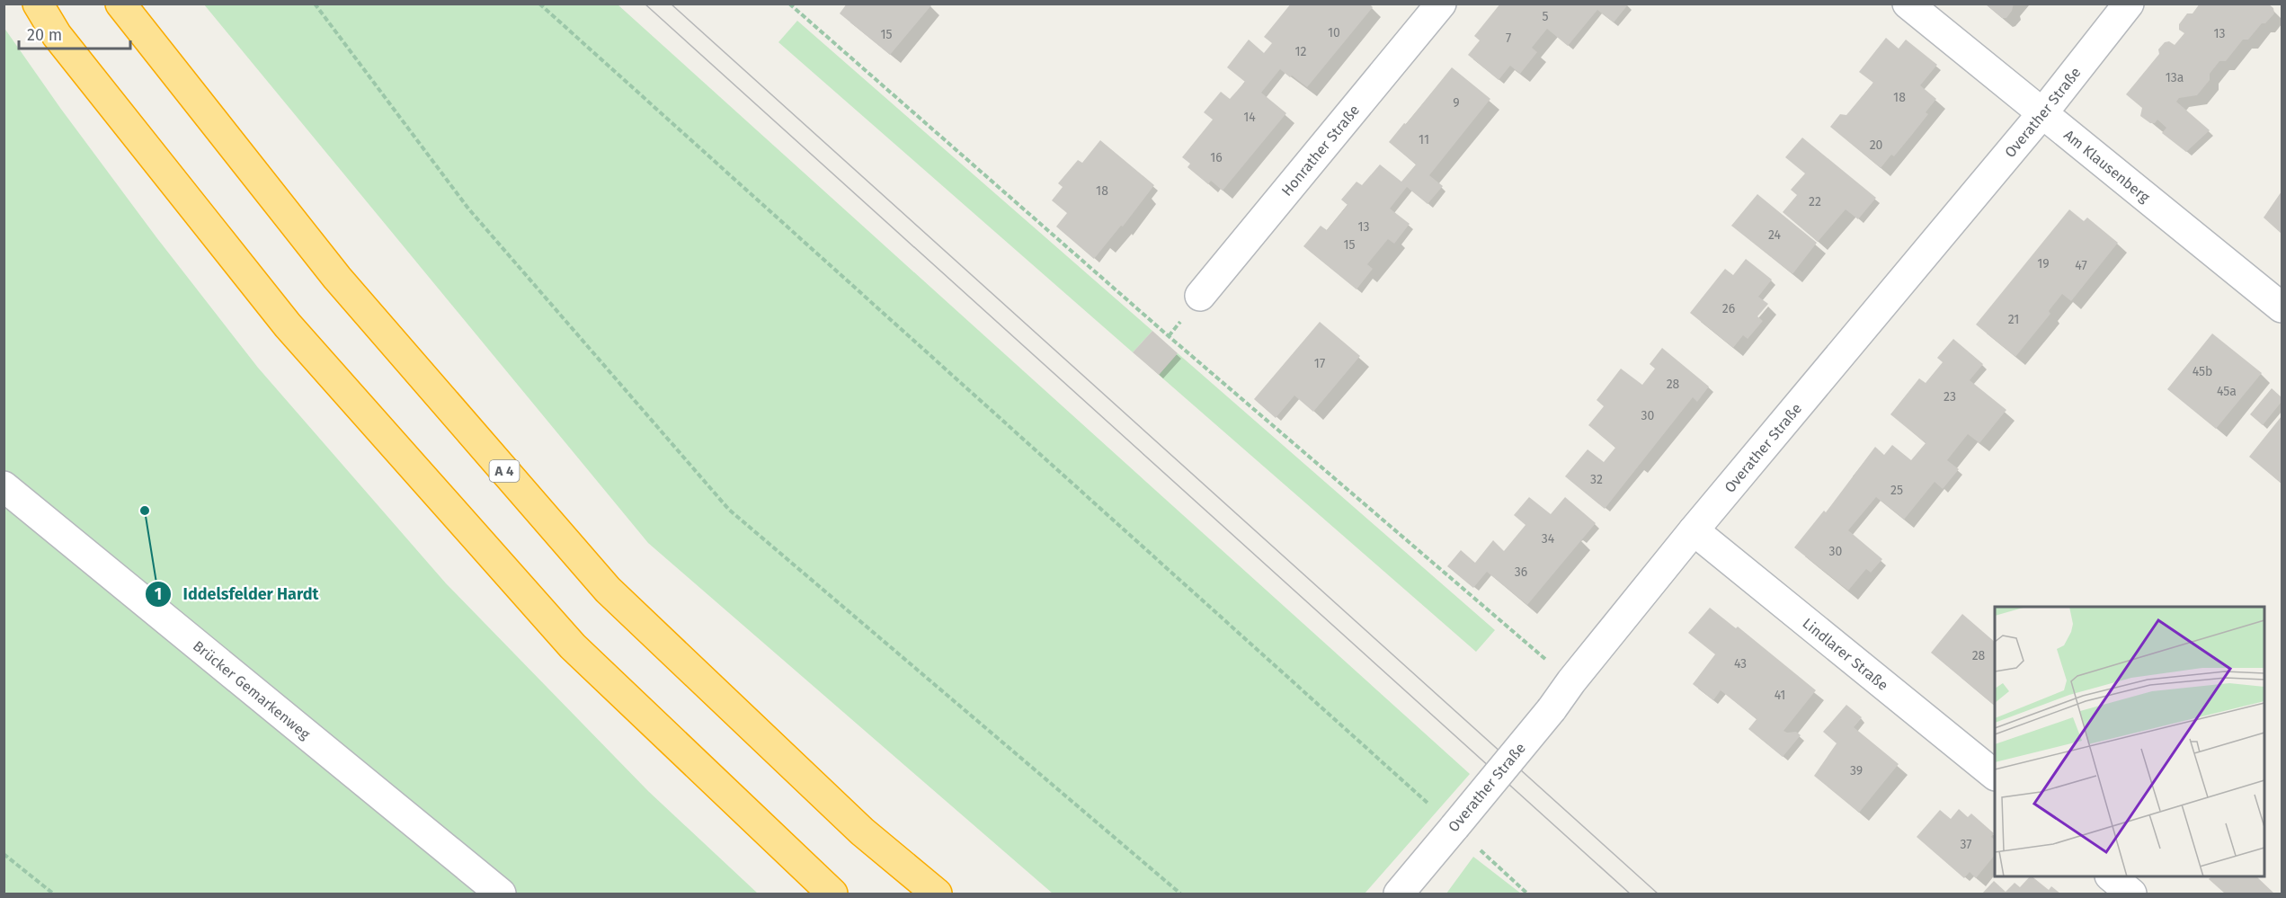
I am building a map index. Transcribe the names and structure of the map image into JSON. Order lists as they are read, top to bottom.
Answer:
{
  "streets": {
    "highway": ["A 4"],
    "street": [
      "Overather Straße",
      "Honrather Straße",
      "Am Klausenberg",
      "Lindlarer Straße",
      "Brücker Gemarkenweg"
    ]
  },
  "crossings": [
    ["Overather Straße", "Am Klausenberg"],
    ["Overather Straße", "Lindlarer Straße"]
  ],
  "places": ["Iddelsfelder Hardt"],
  "house_numbers": [
    "5",
    "10",
    "13",
    "15",
    "7",
    "12",
    "13a",
    "18",
    "9",
    "14",
    "11",
    "20",
    "16",
    "18",
    "22",
    "13",
    "24",
    "15",
    "19",
    "47",
    "26",
    "21",
    "17",
    "45b",
    "28",
    "45a",
    "23",
    "30",
    "32",
    "25",
    "34",
    "30",
    "36",
    "28",
    "43",
    "41",
    "39",
    "37"
  ],
  "scale_bar": "20 m"
}
